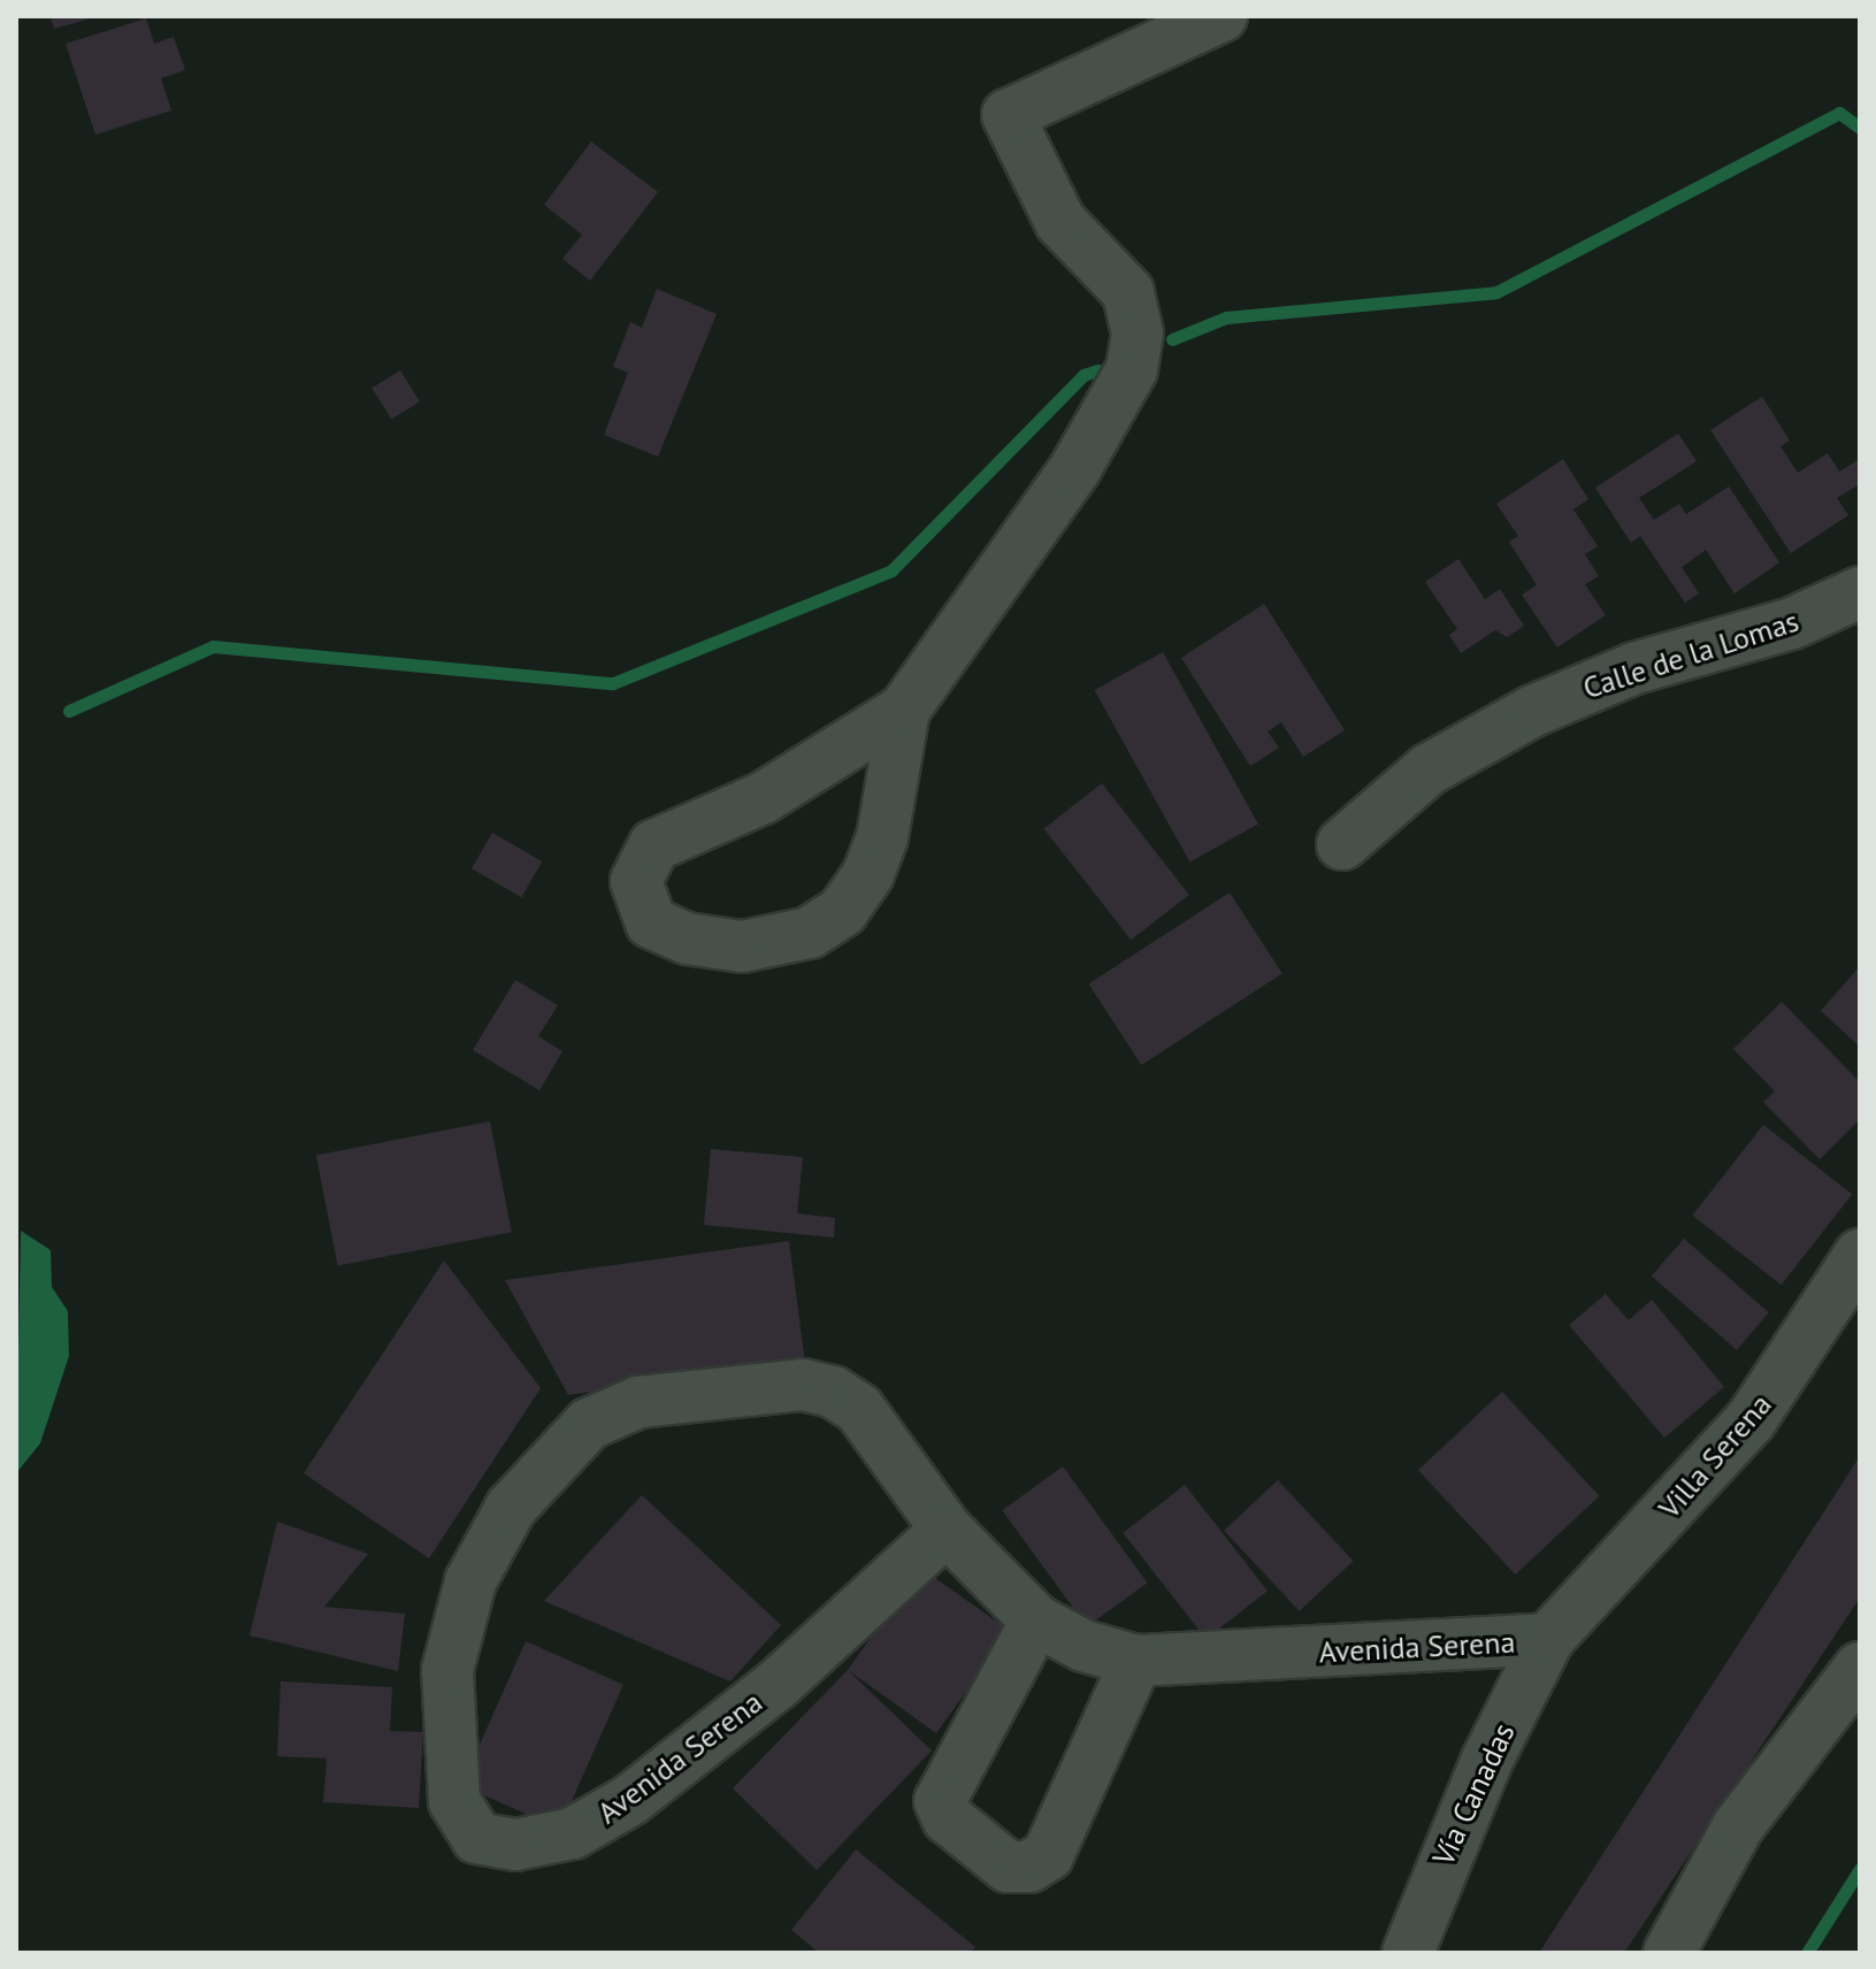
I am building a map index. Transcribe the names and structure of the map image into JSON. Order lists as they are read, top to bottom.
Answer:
{
  "streets": {
    "street": [
      "Calle de la Lomas",
      "Villa Serena",
      "Avenida Serena",
      "Vía Canadas"
    ]
  },
  "crossings": [
    ["Villa Serena", "Avenida Serena"],
    ["Villa Serena", "Vía Canadas"],
    ["Avenida Serena", "Vía Canadas"]
  ]
}
